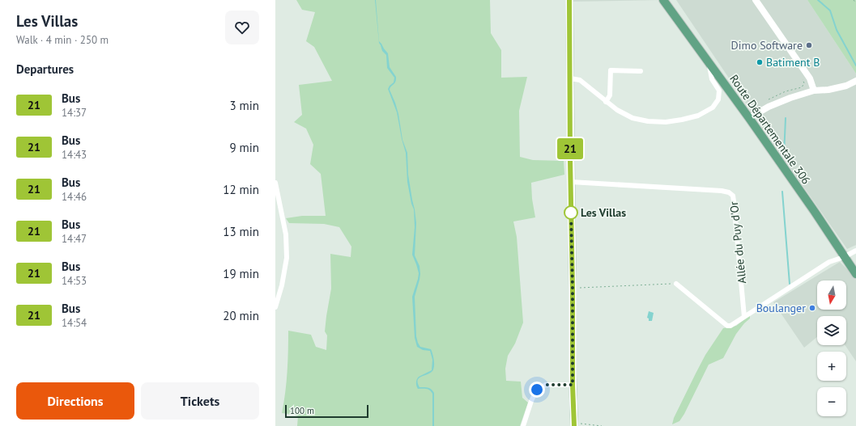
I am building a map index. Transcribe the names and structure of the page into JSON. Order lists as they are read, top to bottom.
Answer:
{
  "streets": {
    "main road": ["Route Départementale 306"],
    "street": ["Allée du Puy d'Or"]
  },
  "places": [
    "Dimo Software",
    "Batiment B",
    "Les Villas",
    "Boulanger"
  ],
  "lines": ["bus line 21"],
  "scale_bar": "100 m",
  "north": "bottom",
  "page": {
    "heading": [
      ["Les Villas", "Walk · 4 min · 250 m"],
      "Departures"
    ],
    "on_map": "21",
    "list": [
      {
        "mark": "21",
        "name": "Bus",
        "note": "14:37",
        "value": "3 min"
      },
      {
        "mark": "21",
        "name": "Bus",
        "note": "14:43",
        "value": "9 min"
      },
      {
        "mark": "21",
        "name": "Bus",
        "note": "14:46",
        "value": "12 min"
      },
      {
        "mark": "21",
        "name": "Bus",
        "note": "14:47",
        "value": "13 min"
      },
      {
        "mark": "21",
        "name": "Bus",
        "note": "14:53",
        "value": "19 min"
      },
      {
        "mark": "21",
        "name": "Bus",
        "note": "14:54",
        "value": "20 min"
      }
    ],
    "map_buttons": ["+", "−"],
    "buttons": ["Directions", "Tickets"],
    "scale": "100 m"
  }
}
